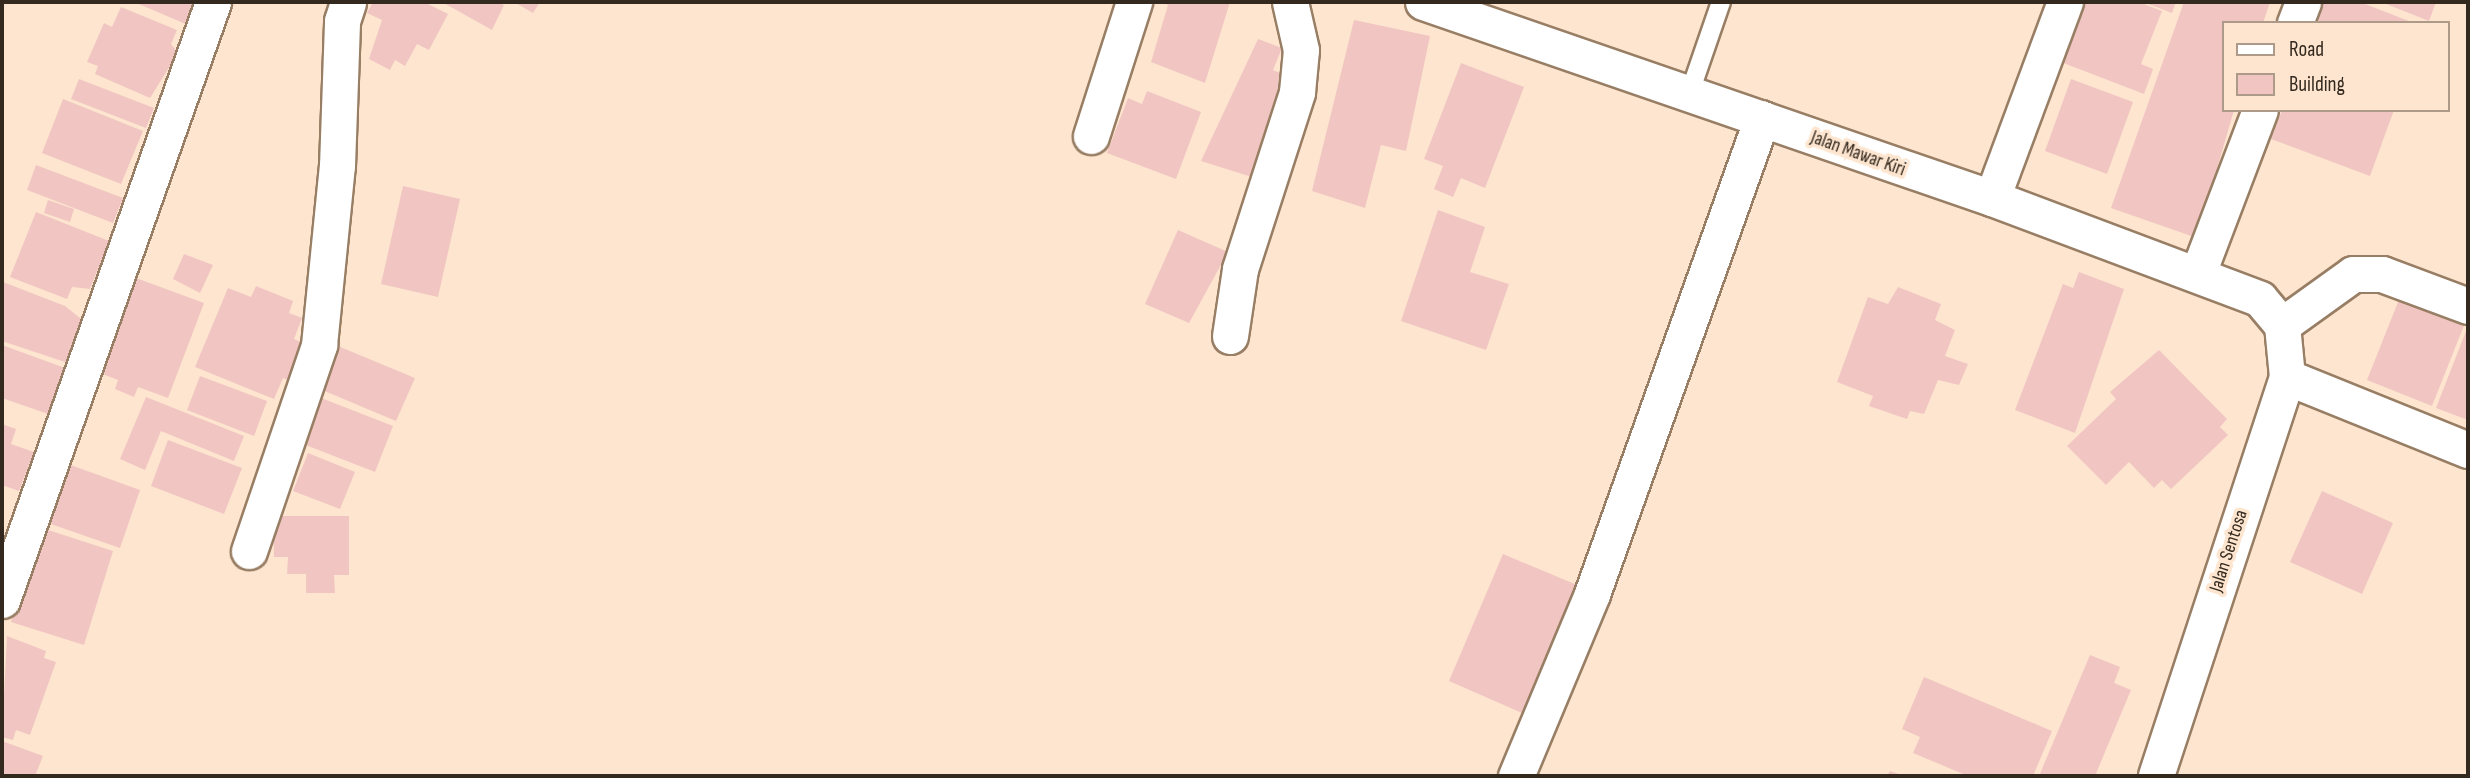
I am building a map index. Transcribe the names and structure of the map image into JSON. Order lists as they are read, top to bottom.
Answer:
{
  "streets": {
    "street": ["Jalan Mawar Kiri", "Jalan Sentosa"]
  },
  "crossings": [
    ["Jalan Mawar Kiri", "Jalan Sentosa"]
  ],
  "legend": ["Road", "Building"]
}
